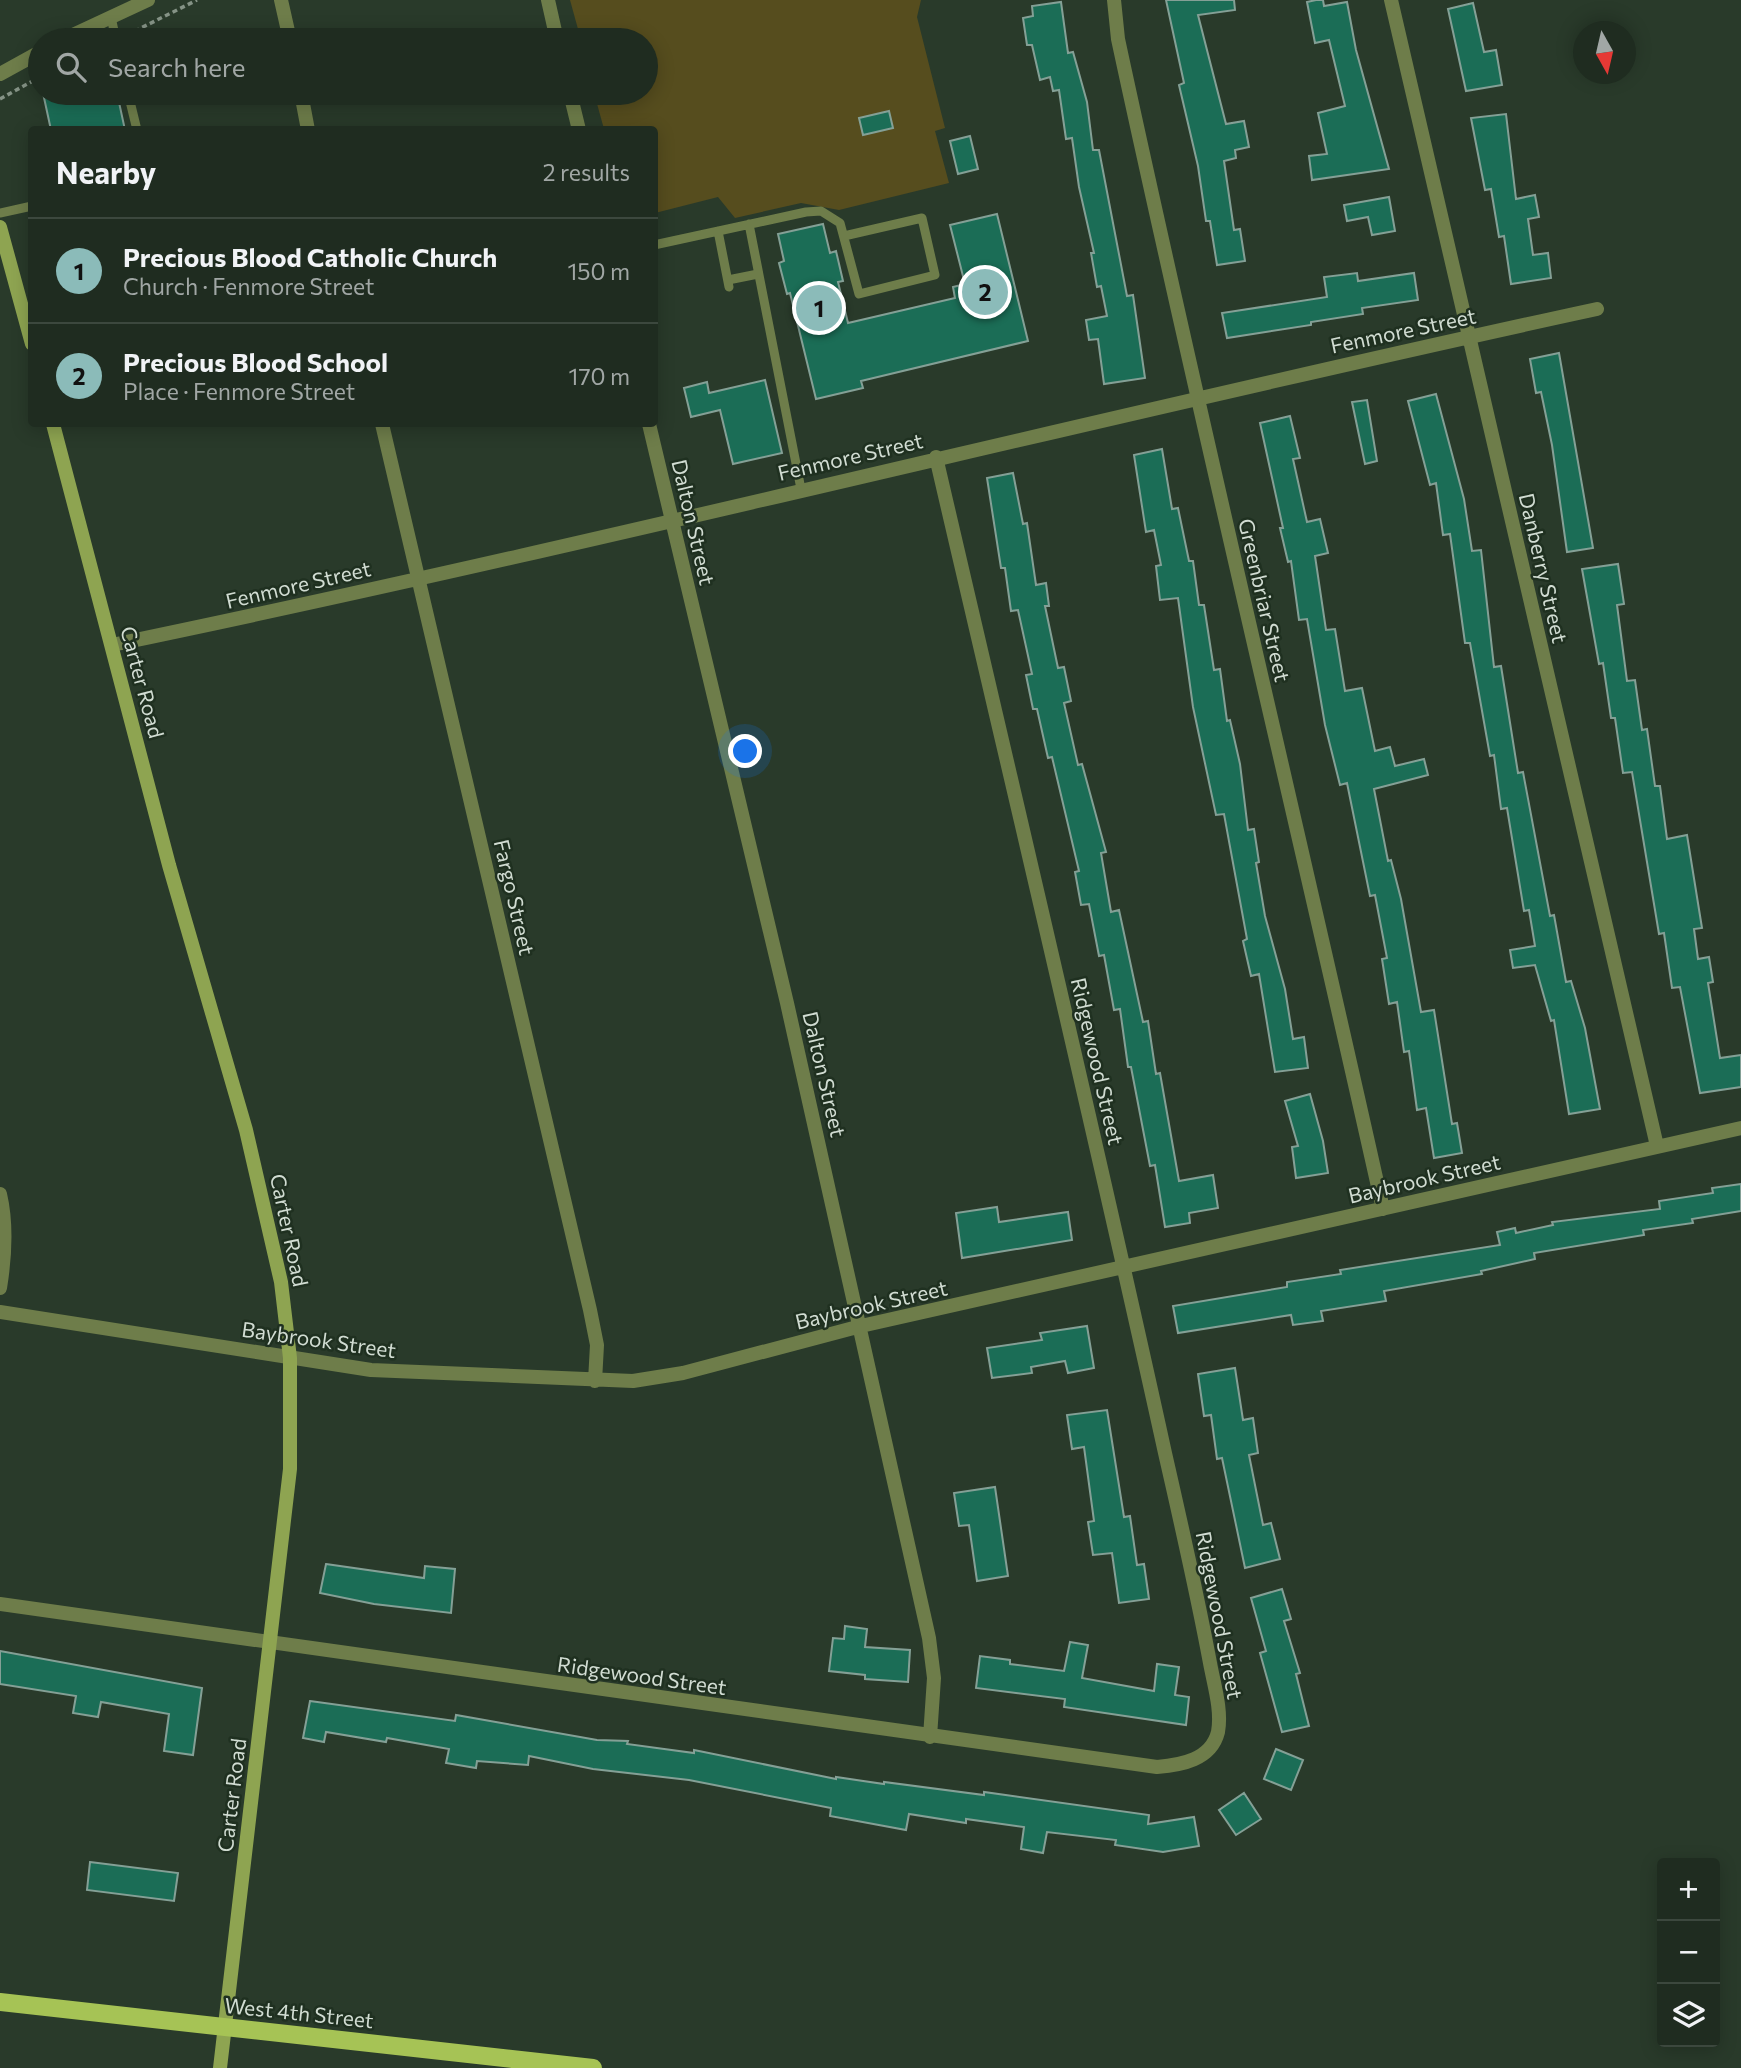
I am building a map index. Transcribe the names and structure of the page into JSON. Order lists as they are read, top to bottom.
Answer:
{
  "streets": {
    "main road": ["Carter Road", "West 4th Street"],
    "street": [
      "Fenmore Street",
      "Dalton Street",
      "Danberry Street",
      "Greenbriar Street",
      "Fargo Street",
      "Ridgewood Street",
      "Baybrook Street"
    ]
  },
  "crossings": [
    ["Fenmore Street", "Dalton Street"],
    ["Fenmore Street", "Danberry Street"],
    ["Fenmore Street", "Greenbriar Street"],
    ["Fenmore Street", "Carter Road"],
    ["Fenmore Street", "Fargo Street"],
    ["Fenmore Street", "Ridgewood Street"],
    ["Dalton Street", "Ridgewood Street"],
    ["Dalton Street", "Baybrook Street"],
    ["Danberry Street", "Baybrook Street"],
    ["Greenbriar Street", "Baybrook Street"],
    ["Carter Road", "Ridgewood Street"],
    ["Carter Road", "Baybrook Street"],
    ["Carter Road", "West 4th Street"],
    ["Fargo Street", "Baybrook Street"],
    ["Ridgewood Street", "Baybrook Street"]
  ],
  "north": "bottom",
  "page": {
    "search": "Search here",
    "heading": ["Nearby", "2 results"],
    "list": [
      {
        "mark": "1",
        "name": "Precious Blood Catholic Church",
        "note": "Church · Fenmore Street",
        "value": "150 m"
      },
      {
        "mark": "2",
        "name": "Precious Blood School",
        "note": "Place · Fenmore Street",
        "value": "170 m"
      }
    ],
    "pins": ["2", "1"],
    "map_buttons": ["+", "−"]
  }
}
